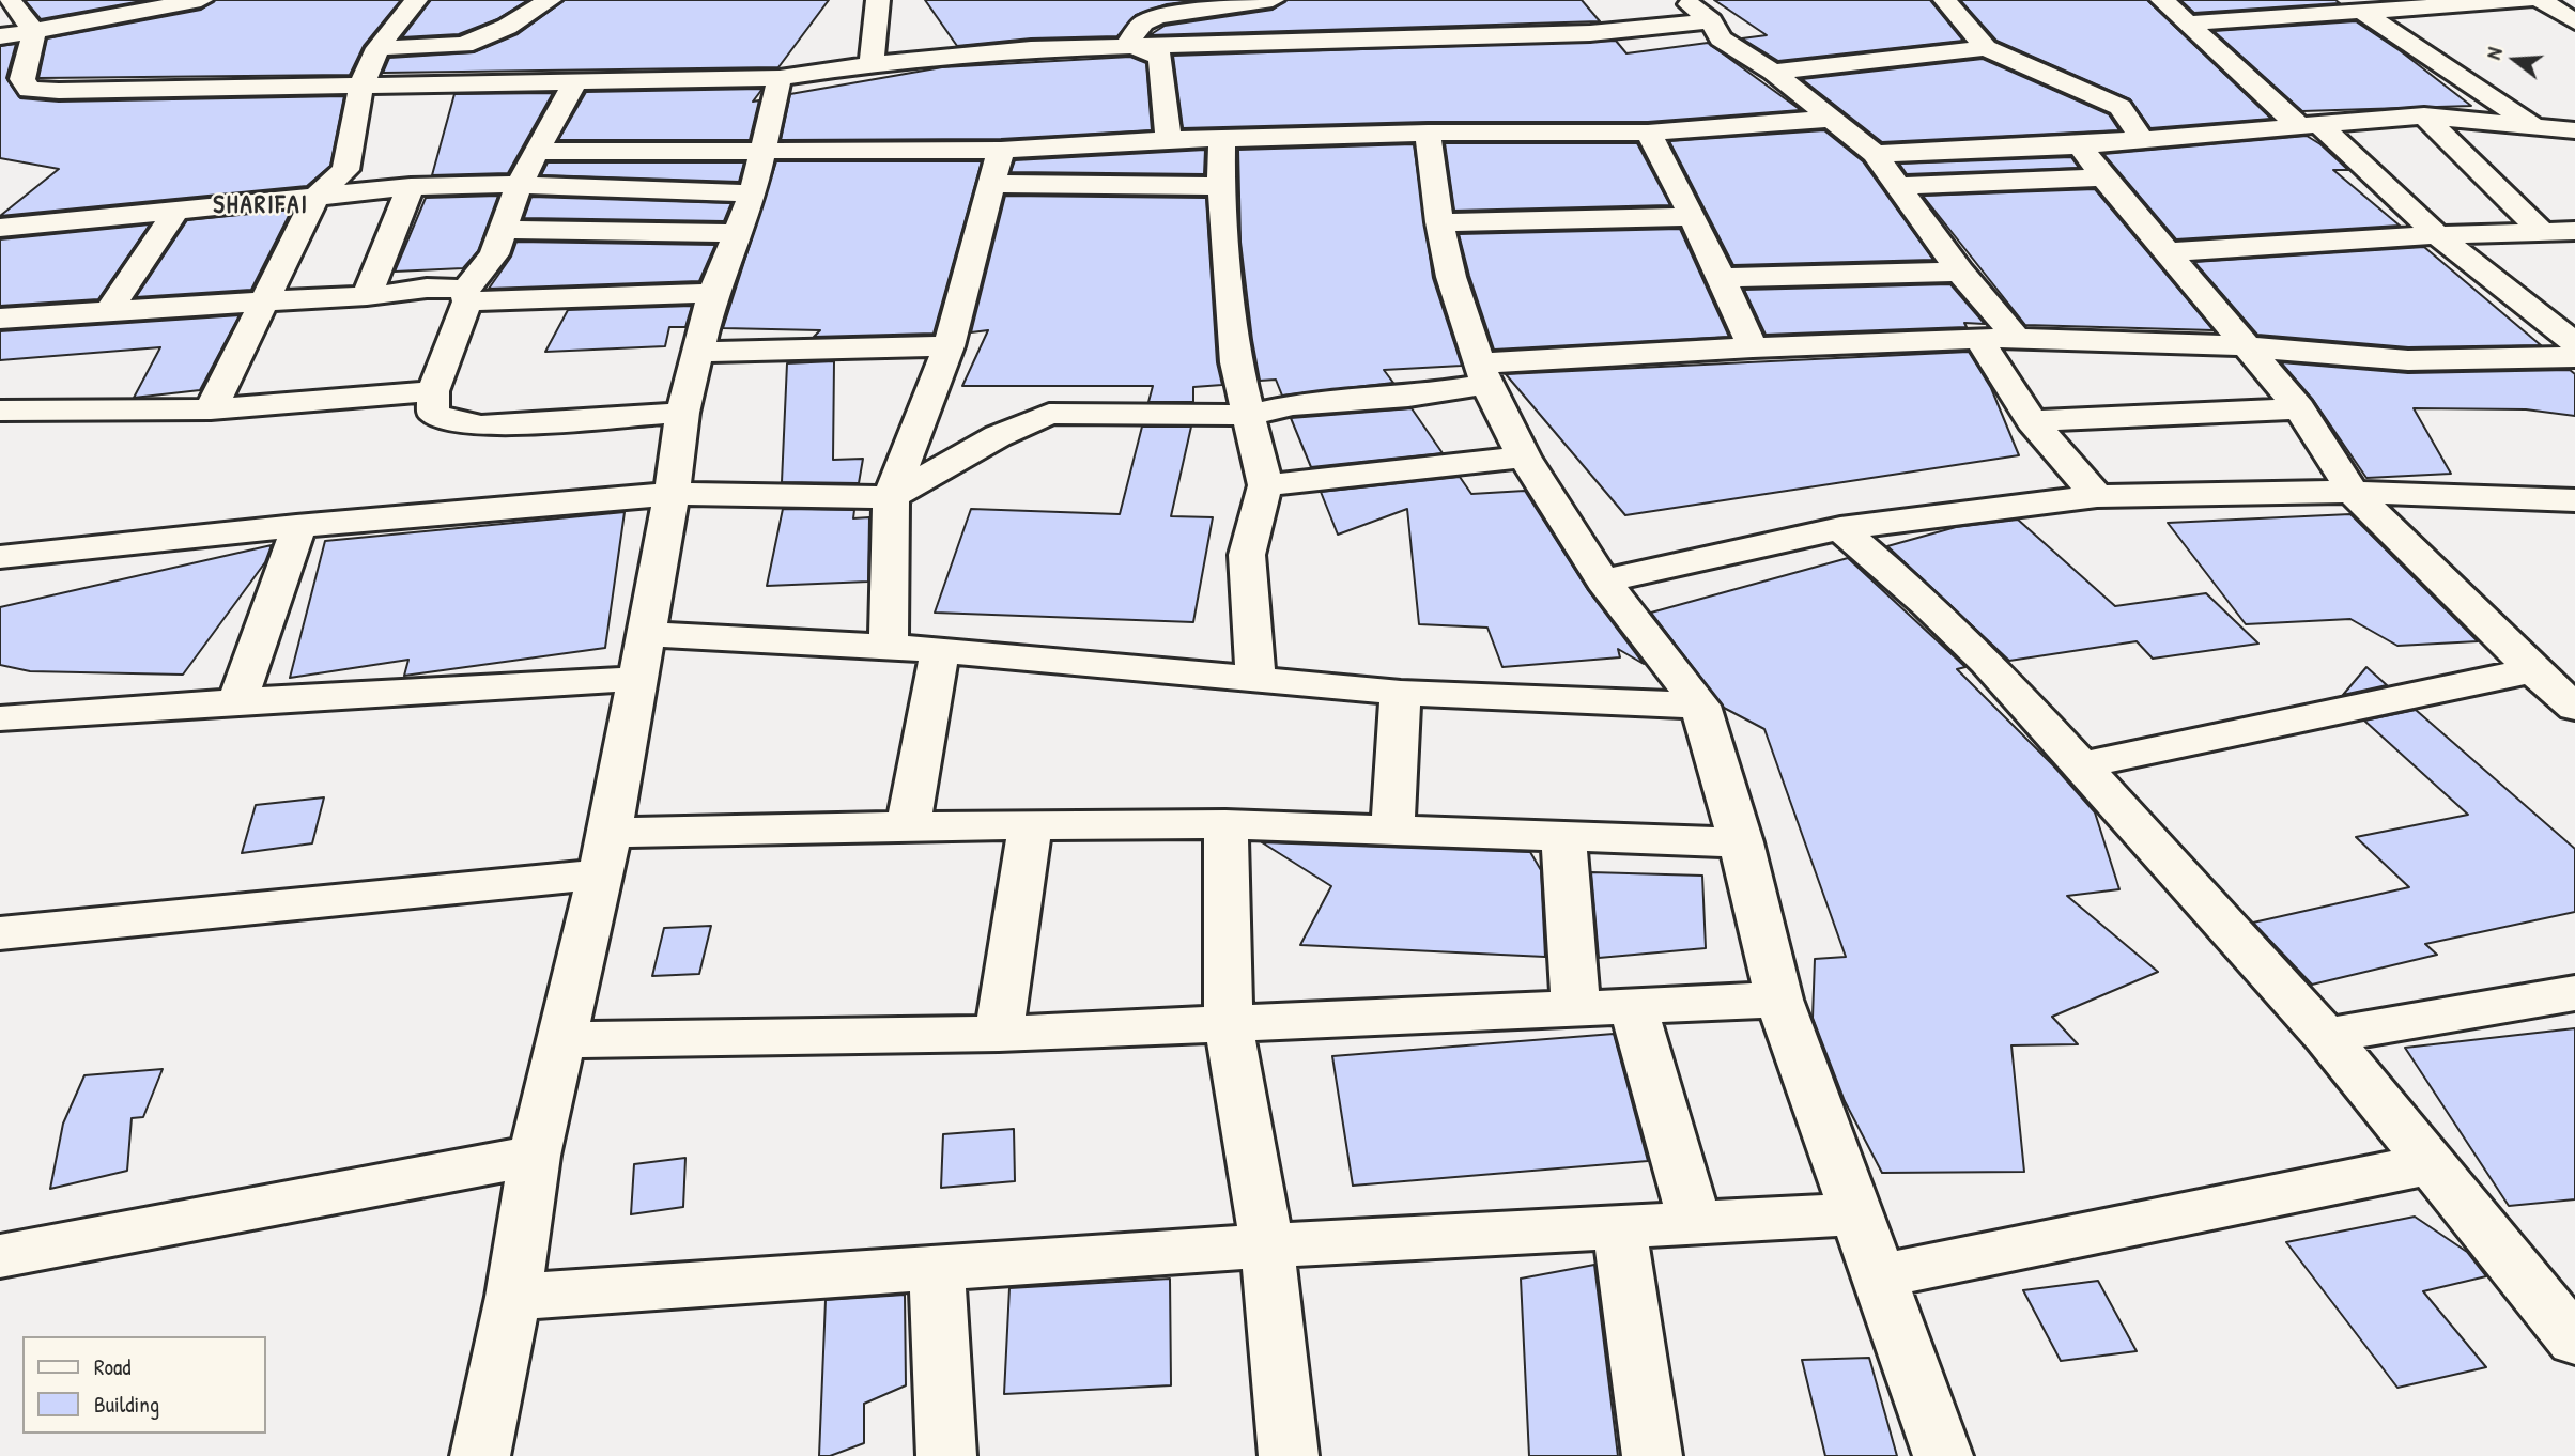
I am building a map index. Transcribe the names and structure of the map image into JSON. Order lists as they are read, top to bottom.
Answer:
{
  "districts": ["SHARIFAI"],
  "legend": ["Road", "Building"],
  "north": "left"
}
